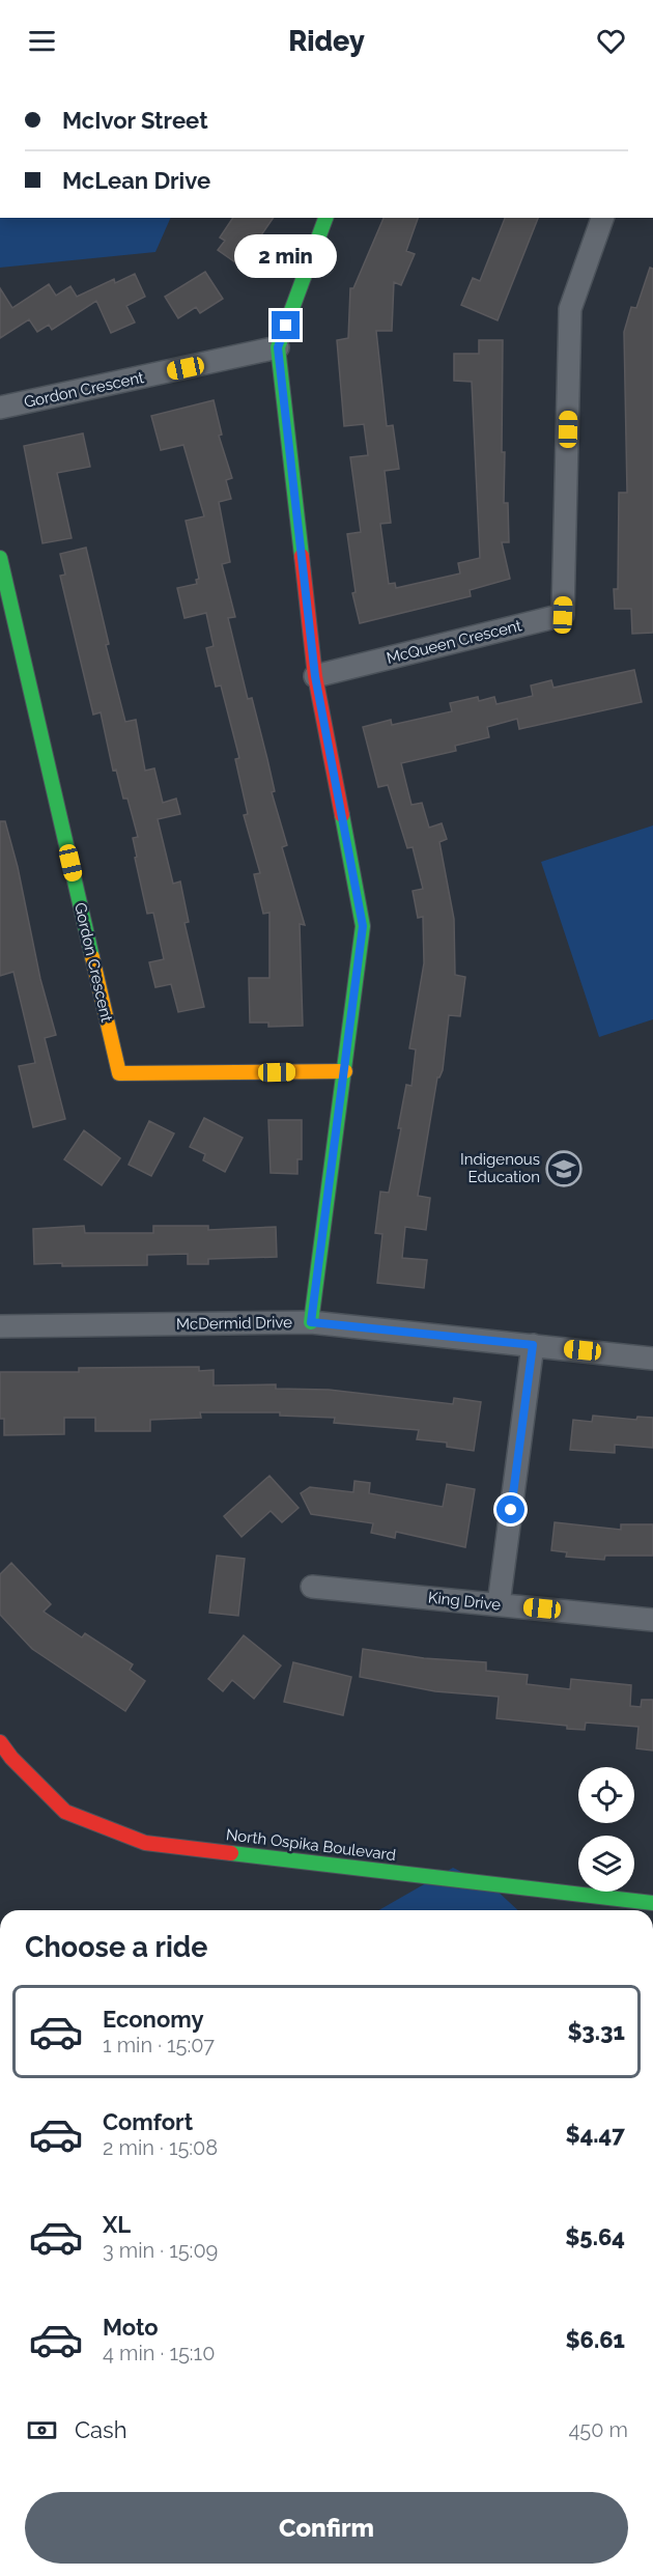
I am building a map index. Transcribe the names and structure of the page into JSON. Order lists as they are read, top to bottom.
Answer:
{
  "streets": {
    "street": [
      "Gordon Crescent",
      "McQueen Crescent",
      "McDermid Drive",
      "King Drive",
      "North Ospika Boulevard"
    ]
  },
  "places": {
    "school or university": ["Indigenous Education"]
  },
  "page": {
    "header": "Ridey",
    "banner": ["McIvor Street", "McLean Drive"],
    "bubble": "2 min",
    "heading": "Choose a ride",
    "list": [
      {
        "name": "Economy",
        "note": "1 min · 15:07",
        "value": "$3.31"
      },
      {
        "name": "Comfort",
        "note": "2 min · 15:08",
        "value": "$4.47"
      },
      {
        "name": "XL",
        "note": "3 min · 15:09",
        "value": "$5.64"
      },
      {
        "name": "Moto",
        "note": "4 min · 15:10",
        "value": "$6.61"
      }
    ],
    "pay": ["Cash", "450 m"],
    "buttons": "Confirm"
  }
}
